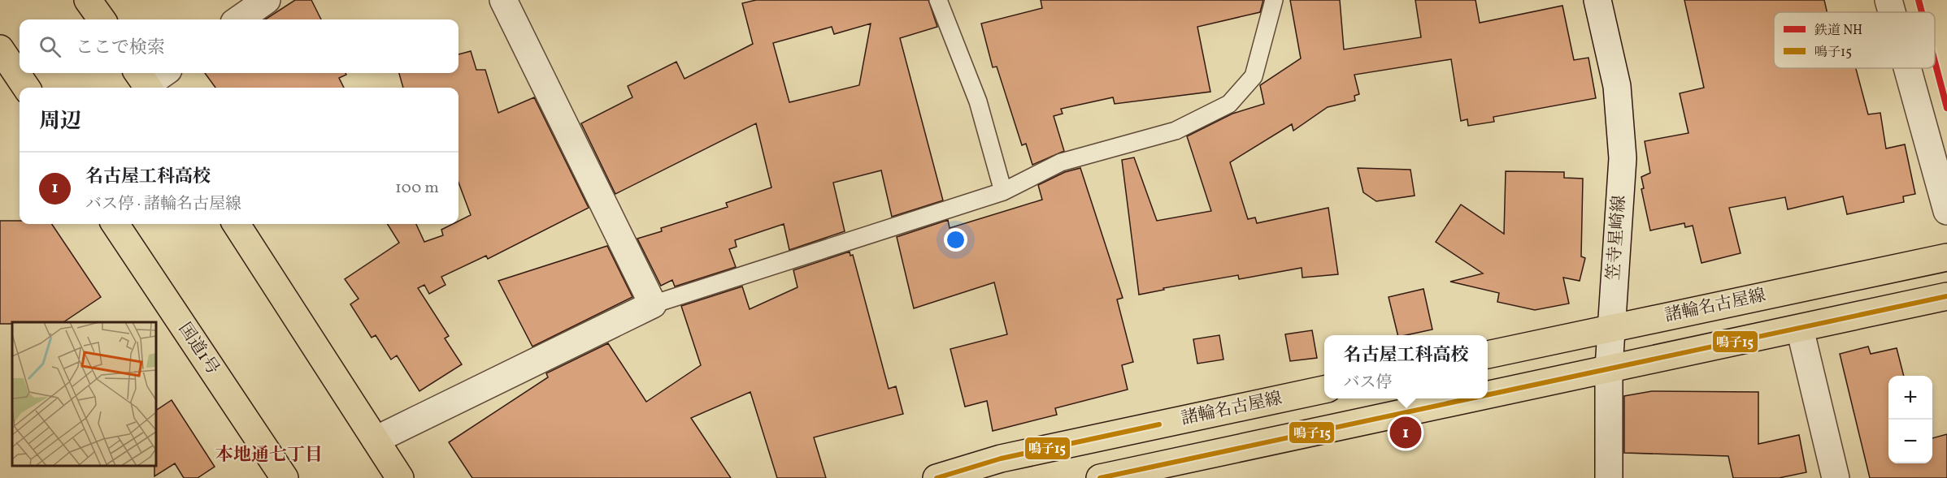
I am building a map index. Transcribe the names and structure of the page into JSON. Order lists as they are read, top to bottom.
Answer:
{
  "streets": {
    "main road": ["諸輪名古屋線", "国道1号"],
    "street": ["笠寺星崎線"]
  },
  "crossings": [
    ["笠寺星崎線", "諸輪名古屋線"]
  ],
  "districts": ["本地通七丁目"],
  "lines": ["rail line NH", "transit line 鳴子15"],
  "legend": ["鉄道 NH", "鳴子15"],
  "page": {
    "search": "ここで検索",
    "heading": "周辺",
    "list": [
      {
        "mark": "1",
        "name": "名古屋工科高校",
        "note": "バス停 · 諸輪名古屋線",
        "value": "100 m"
      }
    ],
    "popup": ["名古屋工科高校", "バス停"],
    "map_buttons": ["+", "−"],
    "pins": "1"
  }
}
